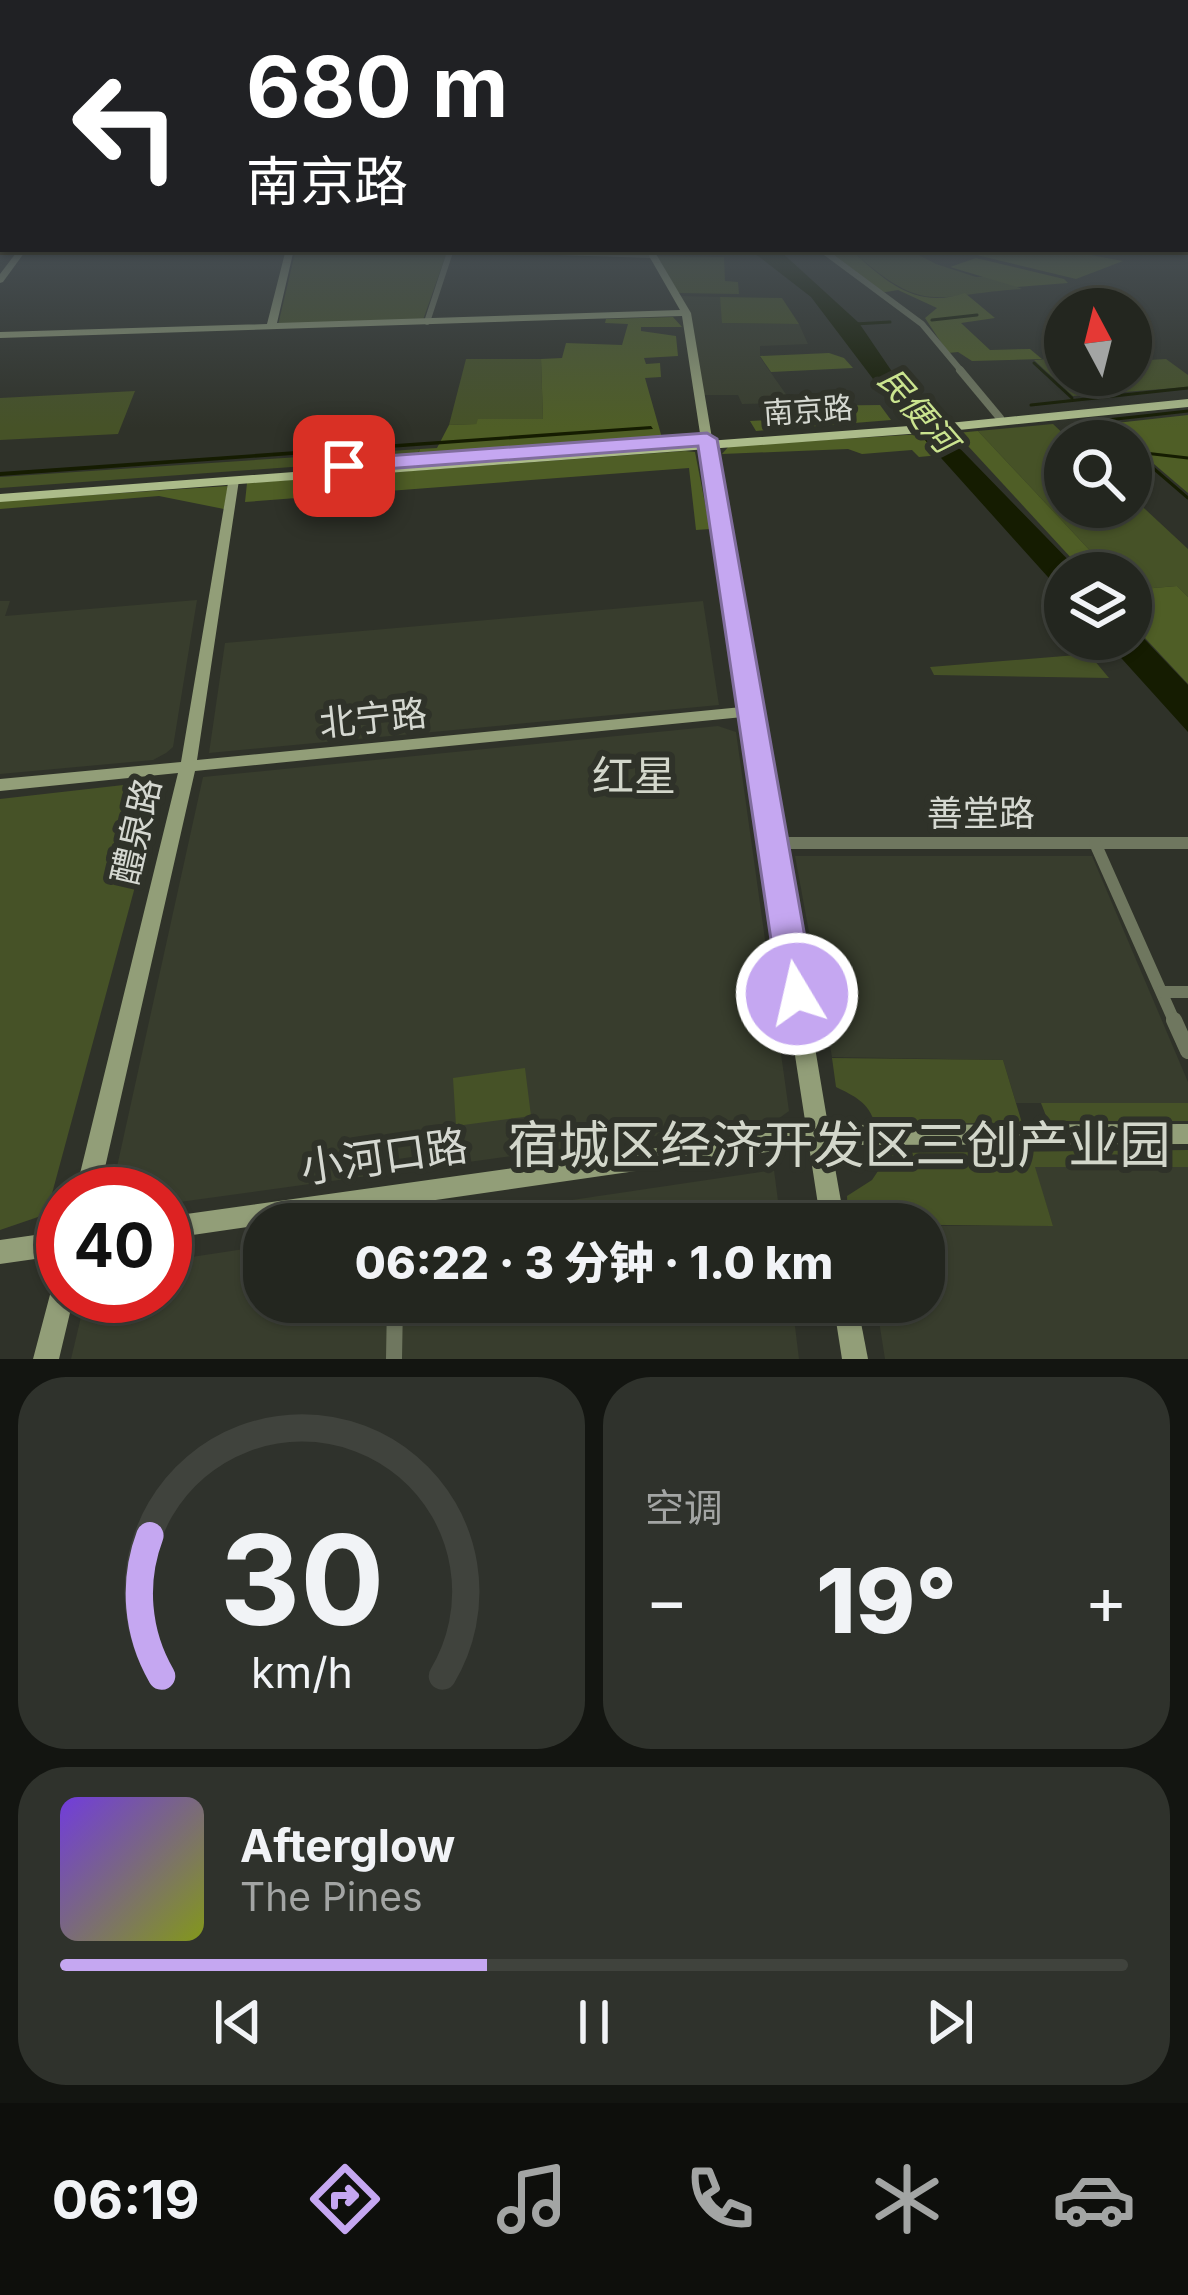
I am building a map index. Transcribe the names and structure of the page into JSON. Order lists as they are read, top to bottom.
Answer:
{
  "streets": {
    "main road": ["南京路"],
    "street": [
      "北宁路",
      "善堂路",
      "醴泉路",
      "小河口路"
    ]
  },
  "crossings": [
    ["南京路", "醴泉路"],
    ["北宁路", "醴泉路"]
  ],
  "districts": ["红星", "宿城区经济开发区三创产业园"],
  "water": ["民便河"],
  "north": "top",
  "page": {
    "turn": ["680 m", "南京路"],
    "limit": "40",
    "trip": "06:22 · 3 分钟 · 1.0 km",
    "tile": "空调",
    "heat": ["−", "19°", "+"],
    "song": ["Afterglow", "The Pines"],
    "tabs": "06:19",
    "gauge": ["30", "km/h"]
  }
}
